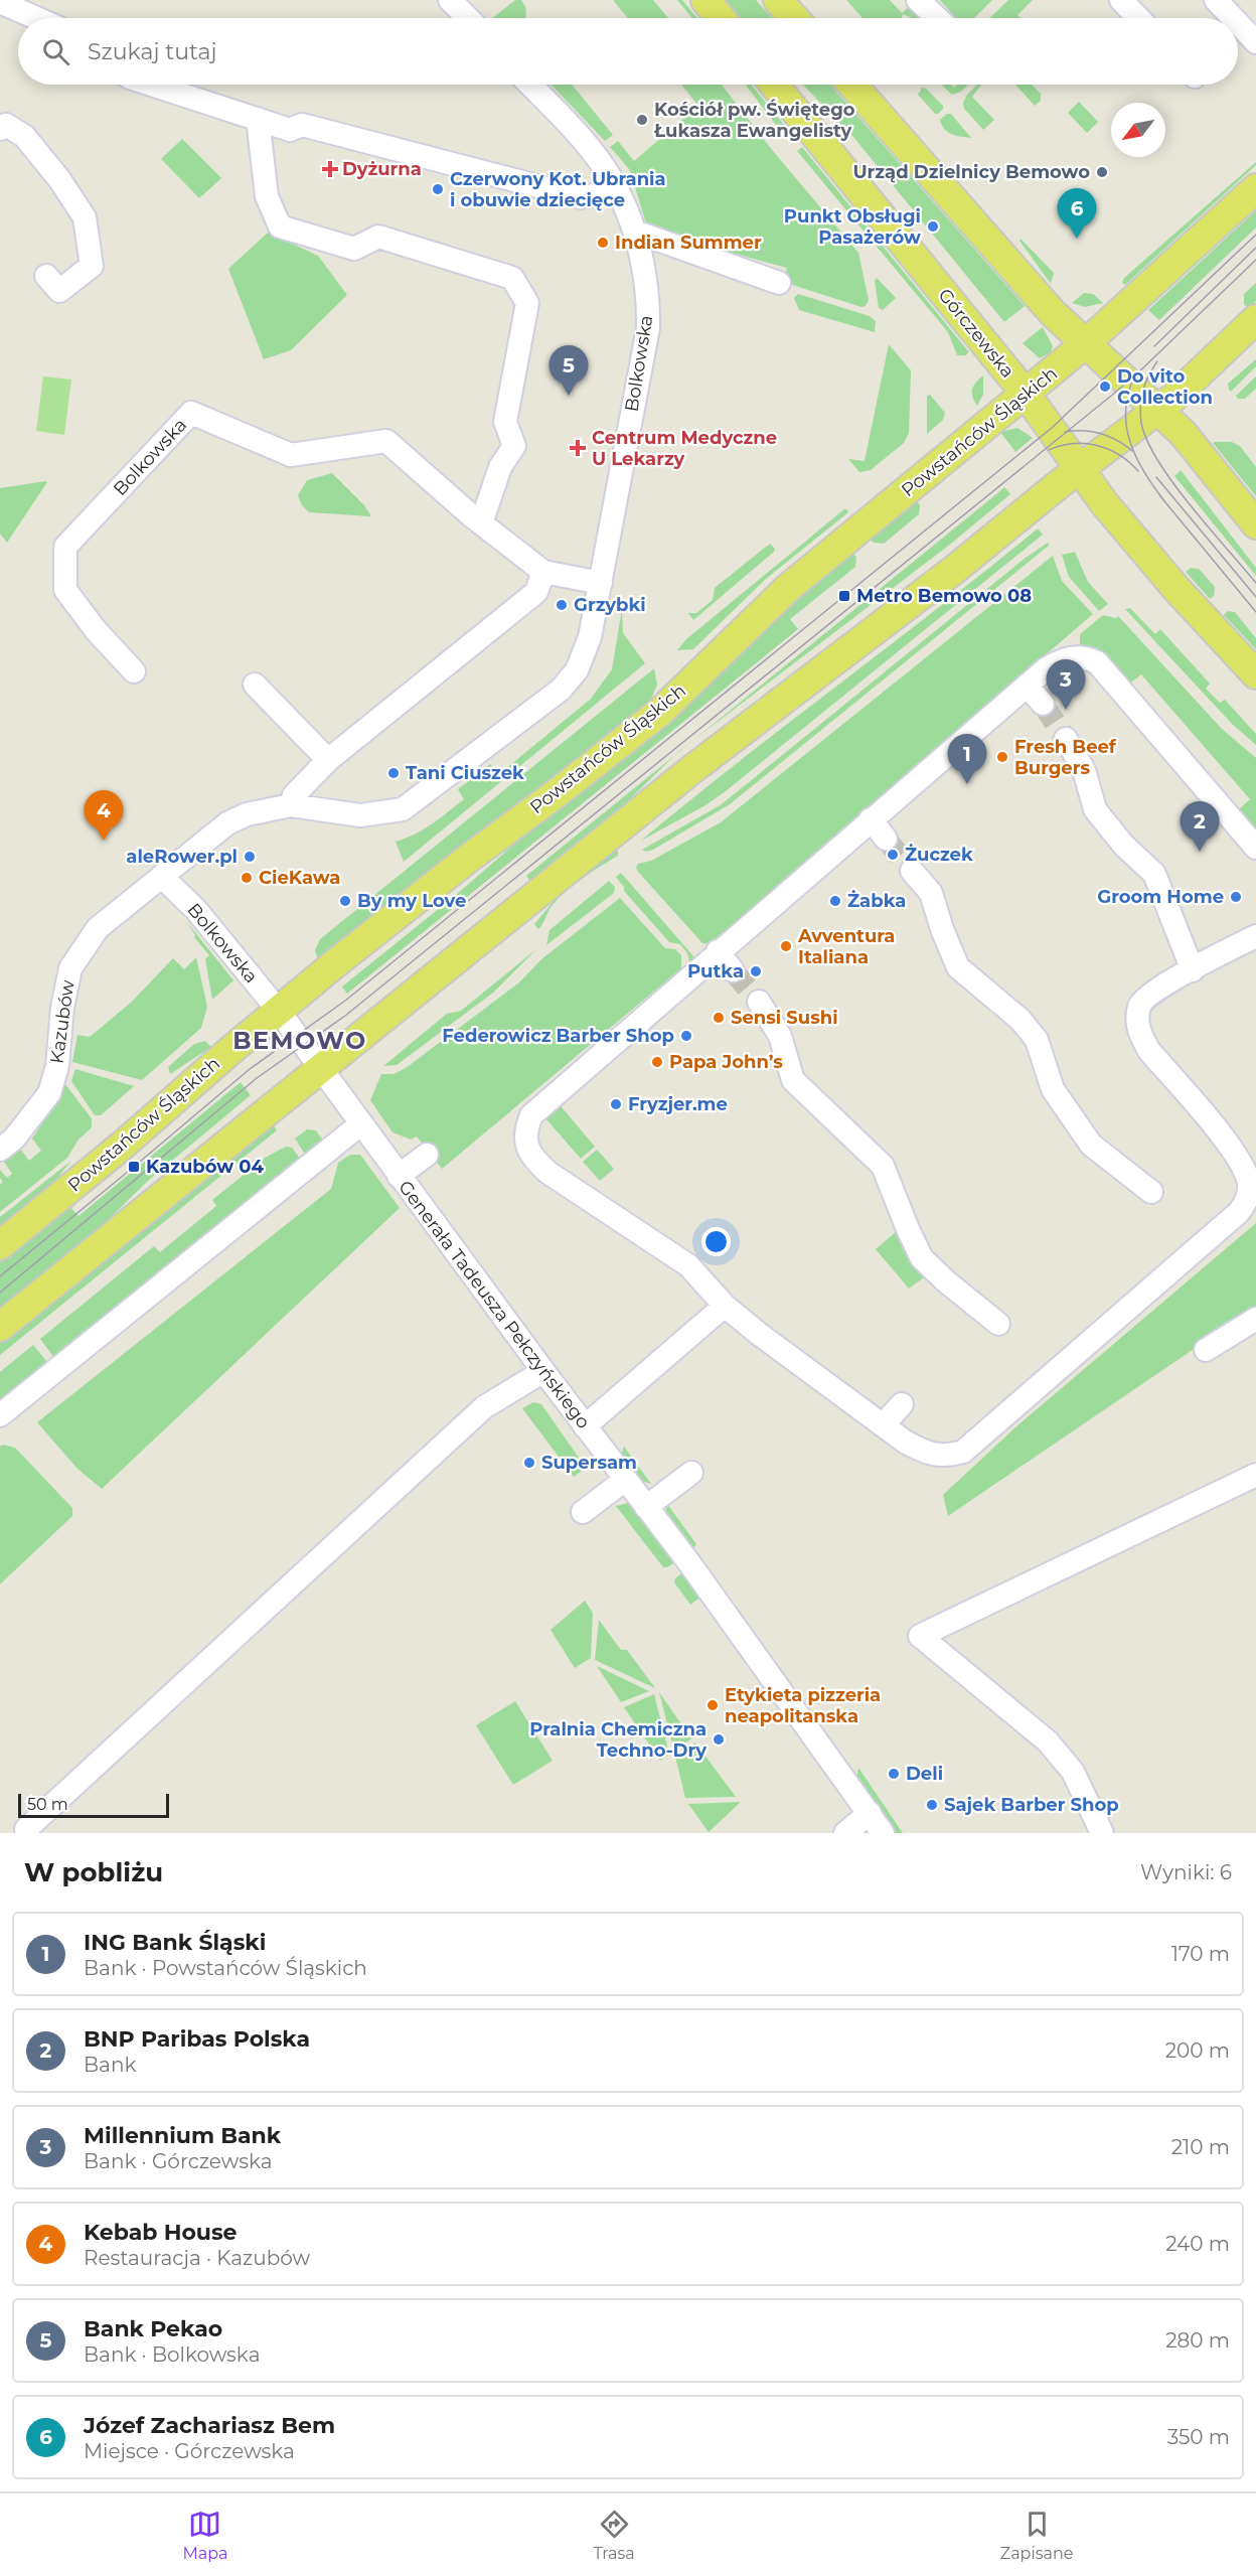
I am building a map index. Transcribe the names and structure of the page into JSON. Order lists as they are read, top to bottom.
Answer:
{
  "streets": {
    "main road": ["Górczewska", "Powstańców Śląskich"],
    "street": ["Bolkowska", "Kazubów", "Generała Tadeusza Pełczyńskiego"]
  },
  "crossings": [
    ["Górczewska", "Powstańców Śląskich"],
    ["Bolkowska", "Powstańców Śląskich"],
    ["Bolkowska", "Kazubów"],
    ["Bolkowska", "Generała Tadeusza Pełczyńskiego"]
  ],
  "districts": ["BEMOWO"],
  "places": {
    "other": [
      "Kościół pw. Świętego Łukasza Ewangelisty",
      "Urząd Dzielnicy Bemowo",
      "Czerwony Kot. Ubrania i obuwie dziecięce",
      "Punkt Obsługi Pasażerów",
      "Indian Summer",
      "Do vito Collection",
      "Grzybki",
      "Fresh Beef Burgers",
      "Tani Ciuszek",
      "Żuczek",
      "aleRower.pl",
      "CieKawa",
      "Groom Home",
      "By my Love",
      "Żabka",
      "Avventura Italiana",
      "Putka",
      "Sensi Sushi",
      "Federowicz Barber Shop",
      "Papa John’s",
      "Fryzjer.me",
      "Supersam",
      "Etykieta pizzeria neapolitanska",
      "Pralnia Chemiczna Techno-Dry",
      "Deli",
      "Sajek Barber Shop"
    ],
    "health": ["Dyżurna", "Centrum Medyczne U Lekarzy"],
    "transit": ["Metro Bemowo 08", "Kazubów 04"]
  },
  "scale_bar": "50 m",
  "north": "bottom left",
  "page": {
    "search": "Szukaj tutaj",
    "pins": [
      "6",
      "5",
      "3",
      "1",
      "4",
      "2"
    ],
    "scale": "50 m",
    "heading": ["W pobliżu", "Wyniki: 6"],
    "list": [
      {
        "mark": "1",
        "name": "ING Bank Śląski",
        "note": "Bank · Powstańców Śląskich",
        "value": "170 m"
      },
      {
        "mark": "2",
        "name": "BNP Paribas Polska",
        "note": "Bank",
        "value": "200 m"
      },
      {
        "mark": "3",
        "name": "Millennium Bank",
        "note": "Bank · Górczewska",
        "value": "210 m"
      },
      {
        "mark": "4",
        "name": "Kebab House",
        "note": "Restauracja · Kazubów",
        "value": "240 m"
      },
      {
        "mark": "5",
        "name": "Bank Pekao",
        "note": "Bank · Bolkowska",
        "value": "280 m"
      },
      {
        "mark": "6",
        "name": "Józef Zachariasz Bem",
        "note": "Miejsce · Górczewska",
        "value": "350 m"
      }
    ],
    "nav": ["Mapa", "Trasa", "Zapisane"]
  }
}
